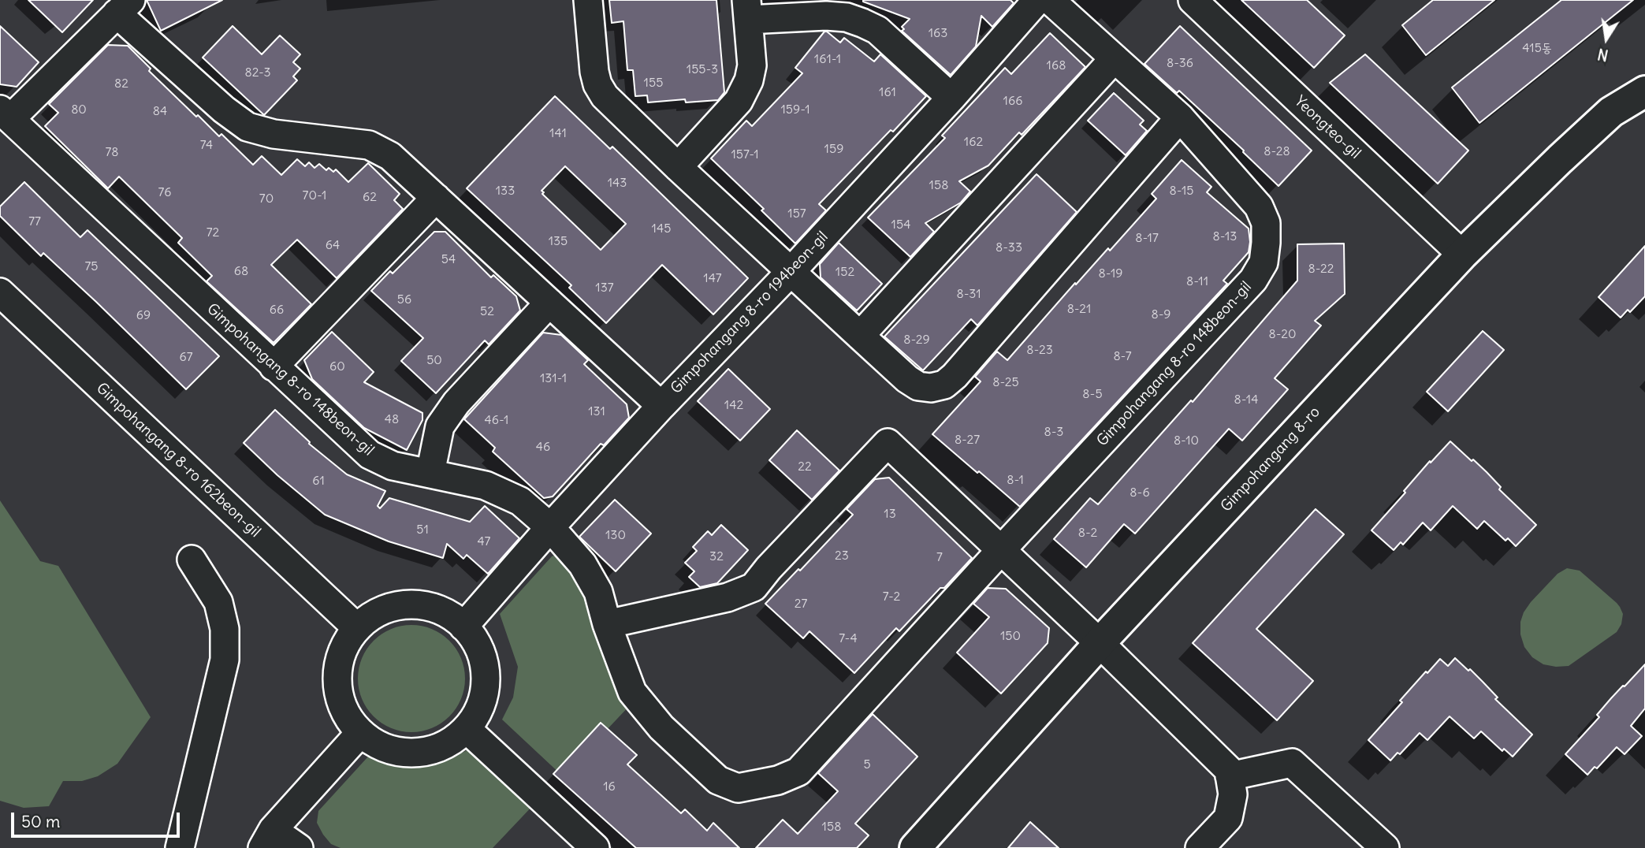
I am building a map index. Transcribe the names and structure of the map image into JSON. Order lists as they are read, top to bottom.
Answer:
{
  "streets": {
    "street": [
      "Yeongteo-gil",
      "Gimpohangang 8-ro 194beon-gil",
      "Gimpohangang 8-ro 148beon-gil",
      "Gimpohangang 8-ro",
      "Gimpohangang 8-ro 162beon-gil"
    ]
  },
  "crossings": [
    ["Yeongteo-gil", "Gimpohangang 8-ro"],
    ["Gimpohangang 8-ro 194beon-gil", "Gimpohangang 8-ro 148beon-gil"],
    ["Gimpohangang 8-ro 194beon-gil", "Gimpohangang 8-ro 162beon-gil"]
  ],
  "house_numbers": [
    "163",
    "415동",
    "161-1",
    "8-36",
    "168",
    "155-3",
    "82-3",
    "155",
    "82",
    "161",
    "166",
    "80",
    "159-1",
    "84",
    "141",
    "162",
    "74",
    "159",
    "8-28",
    "78",
    "157-1",
    "143",
    "158",
    "133",
    "8-15",
    "76",
    "70-1",
    "62",
    "70",
    "157",
    "77",
    "154",
    "145",
    "72",
    "8-13",
    "8-17",
    "135",
    "64",
    "8-33",
    "54",
    "75",
    "8-22",
    "68",
    "152",
    "8-19",
    "147",
    "8-11",
    "137",
    "8-31",
    "56",
    "8-21",
    "66",
    "52",
    "8-9",
    "69",
    "8-20",
    "8-29",
    "8-23",
    "8-7",
    "67",
    "50",
    "60",
    "131-1",
    "8-25",
    "8-5",
    "8-14",
    "142",
    "131",
    "48",
    "46-1",
    "8-3",
    "8-27",
    "8-10",
    "46",
    "22",
    "8-1",
    "61",
    "8-6",
    "13",
    "51",
    "8-2",
    "130",
    "47",
    "23",
    "32",
    "7",
    "7-2",
    "27",
    "150",
    "7-4",
    "5",
    "16",
    "158"
  ],
  "scale_bar": "50 m",
  "north": "bottom"
}
